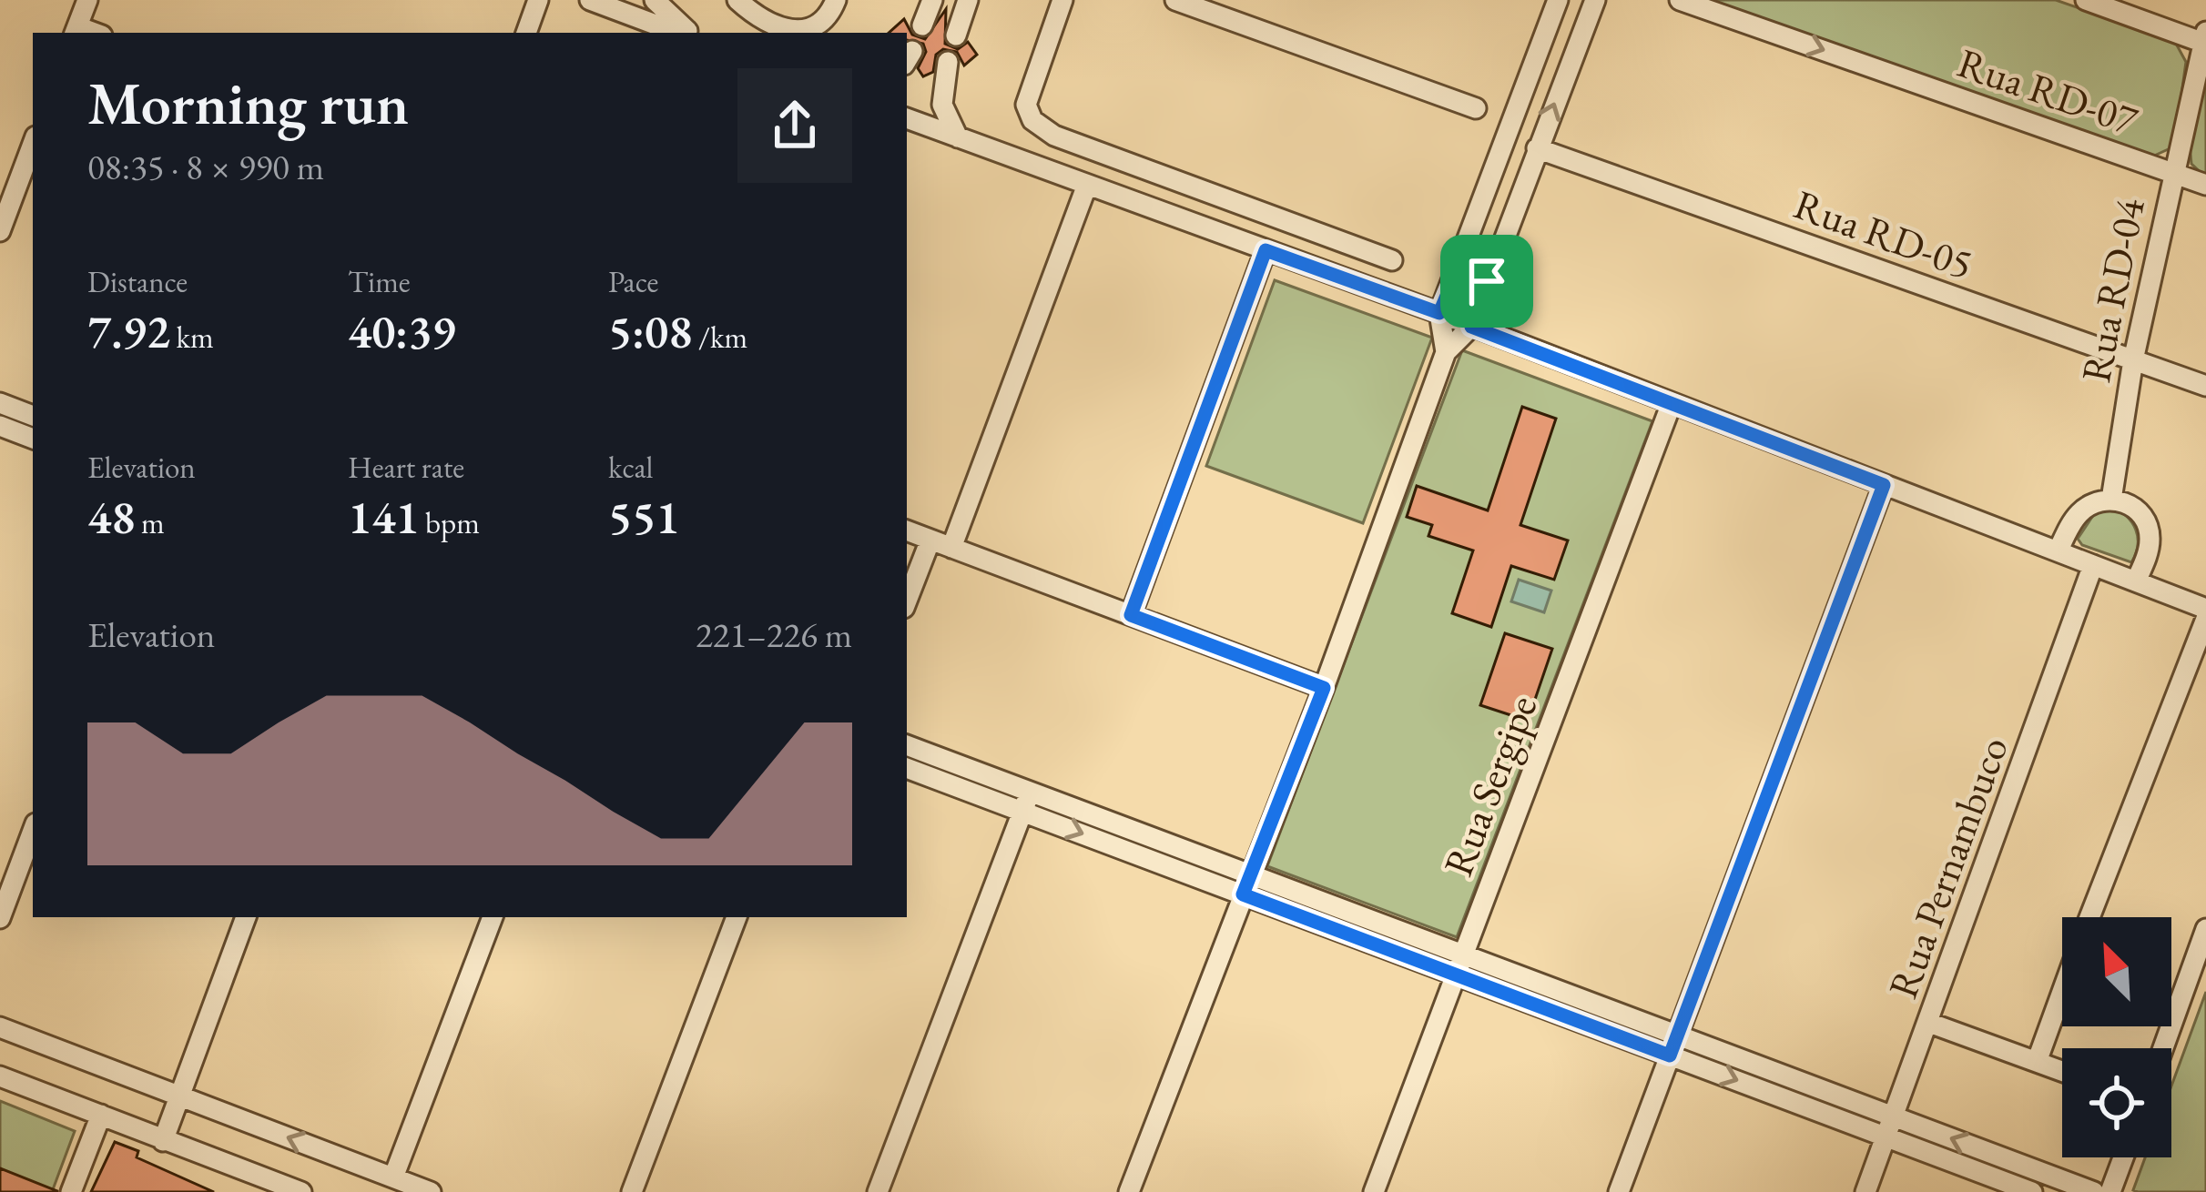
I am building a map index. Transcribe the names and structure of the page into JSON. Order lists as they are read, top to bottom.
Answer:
{
  "streets": {
    "street": [
      "Rua RD-07",
      "Rua RD-05",
      "Rua RD-04",
      "Rua Sergipe",
      "Rua Pernambuco"
    ]
  },
  "crossings": [
    ["Rua RD-07", "Rua RD-04"],
    ["Rua RD-05", "Rua RD-04"]
  ],
  "one_way": ["Rua RD-07"],
  "north": "top left",
  "page": {
    "heading": ["Morning run", "08:35 · 8 × 990 m"],
    "stats": [
      ["Distance", "7.92 km"],
      ["Time", "40:39"],
      ["Pace", "5:08 /km"],
      ["Elevation", "48 m"],
      ["Heart rate", "141 bpm"],
      ["kcal", "551"]
    ],
    "chart": ["Elevation", "221–226 m"]
  }
}
